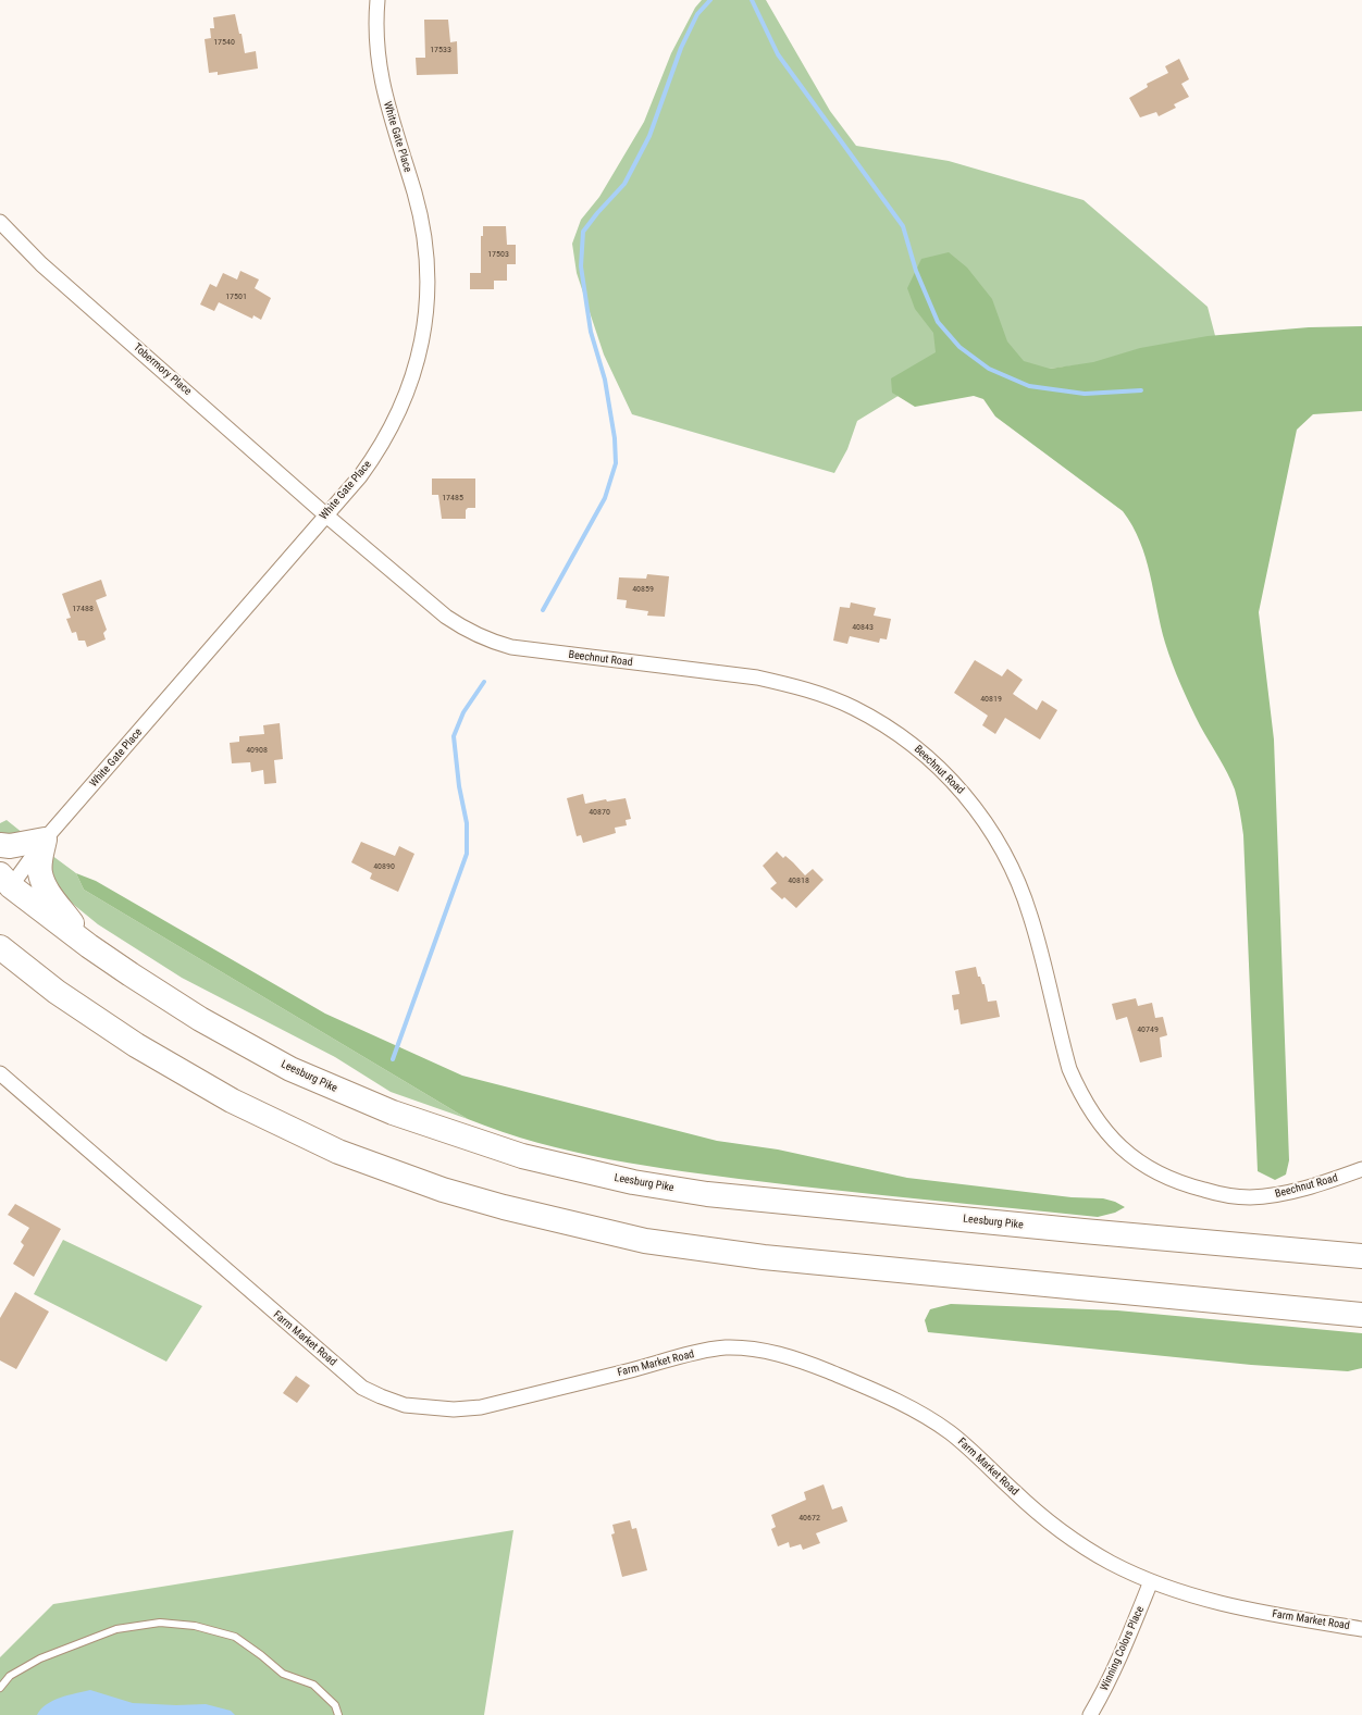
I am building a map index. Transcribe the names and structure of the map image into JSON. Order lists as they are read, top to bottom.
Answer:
{
  "streets": {
    "highway": ["Leesburg Pike"],
    "street": [
      "White Gate Place",
      "Tobermory Place",
      "Beechnut Road",
      "Farm Market Road",
      "Winning Colors Place"
    ]
  },
  "crossings": [
    ["White Gate Place", "Tobermory Place"],
    ["White Gate Place", "Beechnut Road"],
    ["White Gate Place", "Leesburg Pike"],
    ["Tobermory Place", "Beechnut Road"],
    ["Farm Market Road", "Winning Colors Place"]
  ],
  "house_numbers": [
    "17540",
    "17533",
    "17503",
    "17501",
    "17485",
    "40859",
    "17488",
    "40843",
    "40819",
    "40908",
    "40870",
    "40890",
    "40818",
    "40749",
    "40672"
  ]
}
